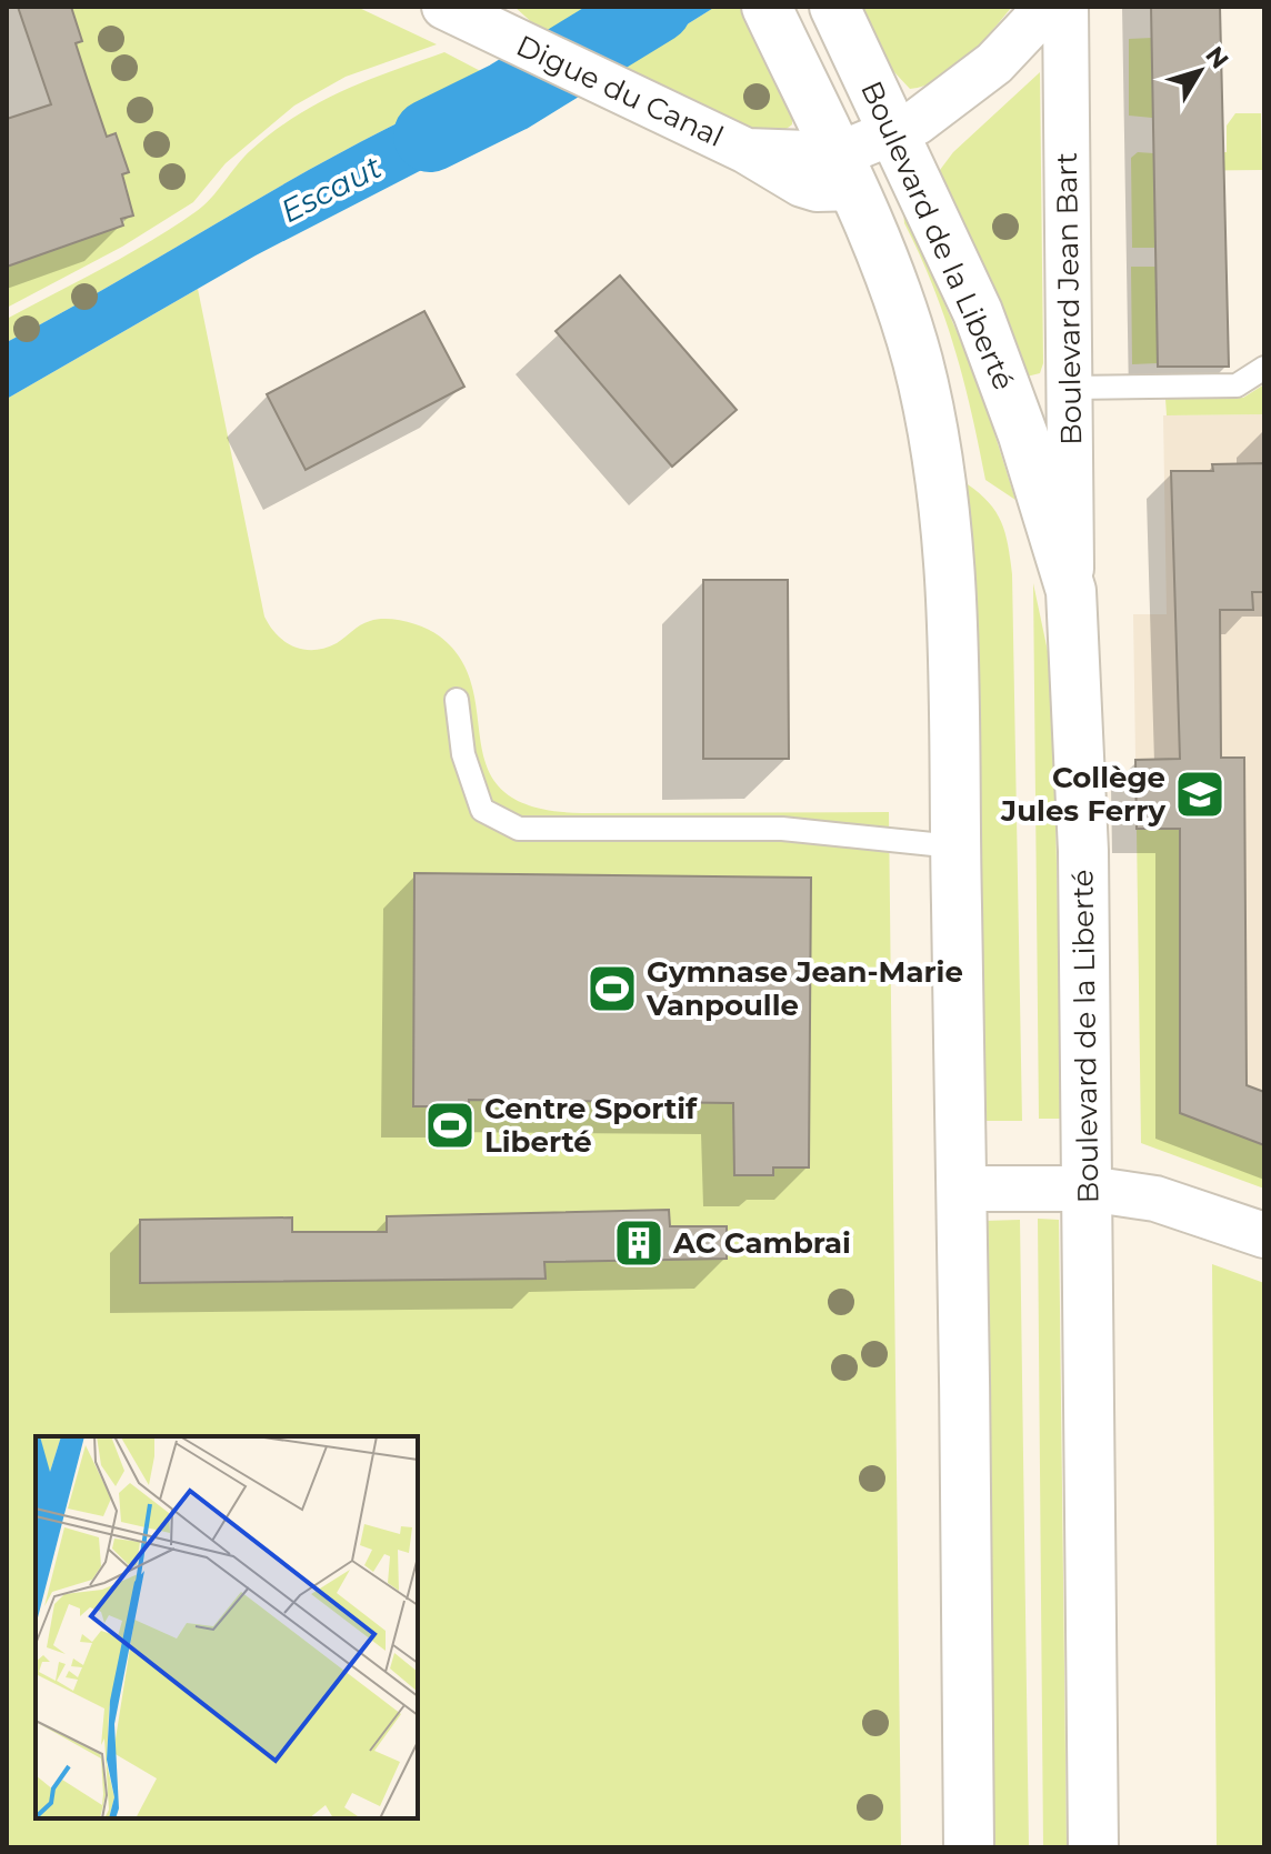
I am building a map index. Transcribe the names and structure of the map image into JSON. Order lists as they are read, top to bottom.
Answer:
{
  "streets": {
    "main road": ["Boulevard de la Liberté"],
    "street": ["Digue du Canal", "Boulevard Jean Bart"]
  },
  "crossings": [
    ["Digue du Canal", "Boulevard de la Liberté"],
    ["Boulevard de la Liberté", "Boulevard Jean Bart"]
  ],
  "water": ["Escaut"],
  "places": {
    "school or university": ["Collège Jules Ferry"],
    "sports": ["Gymnase Jean-Marie Vanpoulle", "Centre Sportif Liberté"],
    "building": ["AC Cambrai"]
  },
  "north": "top right"
}
